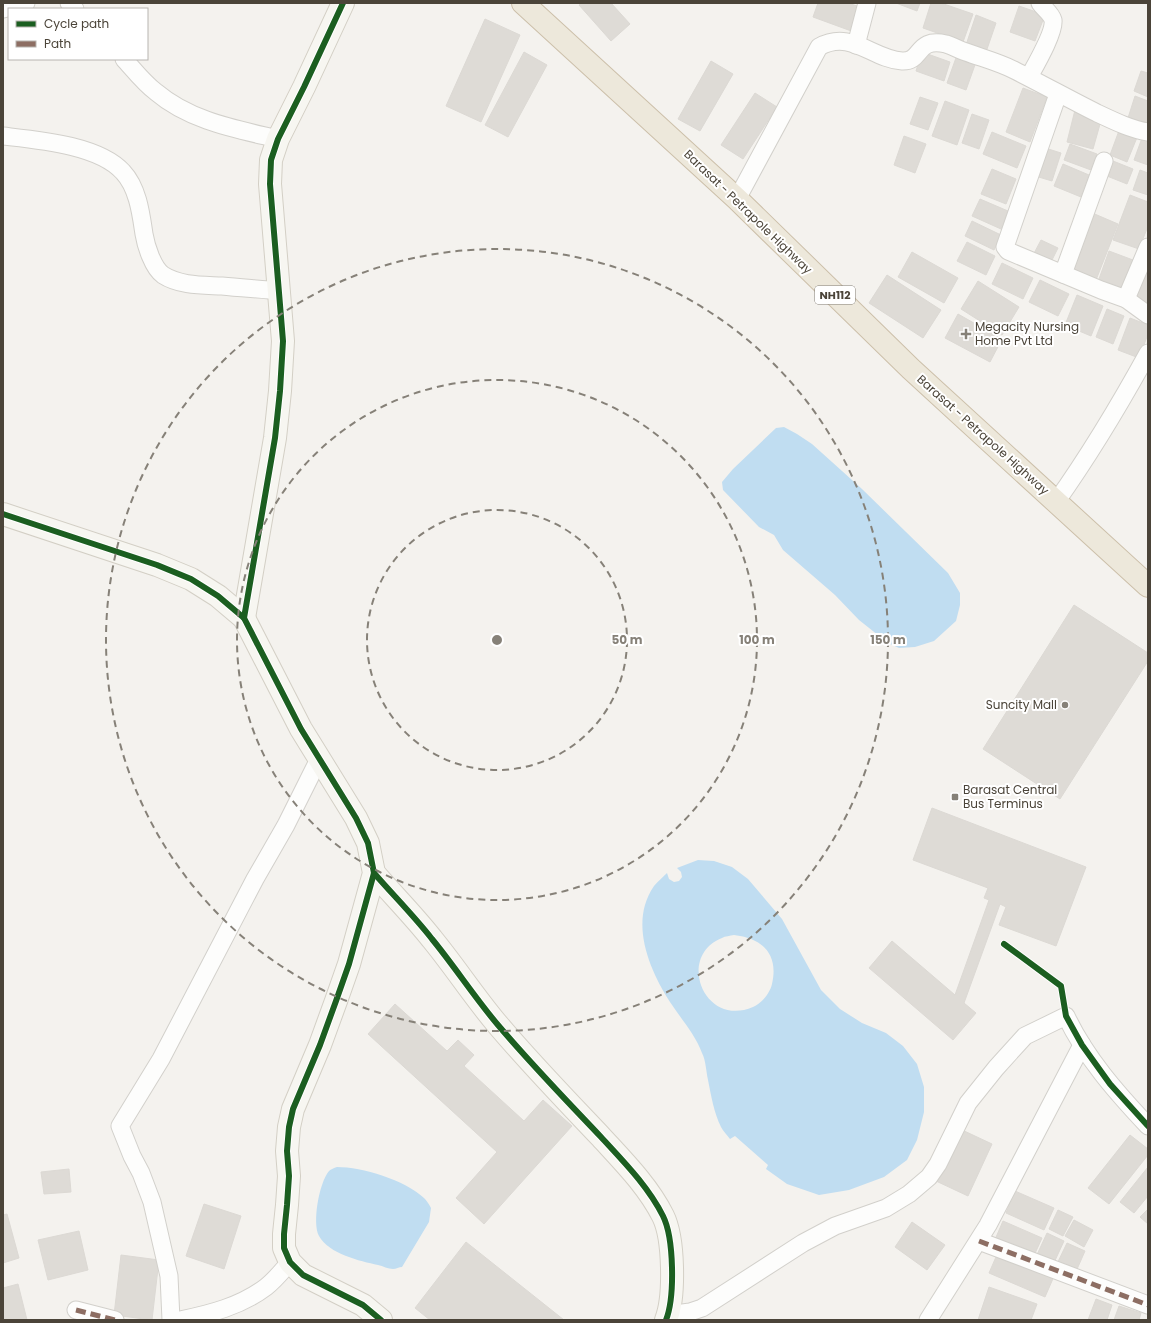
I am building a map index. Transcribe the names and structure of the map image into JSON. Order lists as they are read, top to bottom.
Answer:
{
  "streets": {
    "highway": ["Barasat - Petrapole Highway", "NH112"]
  },
  "places": {
    "health": ["Megacity Nursing Home Pvt Ltd"],
    "other": ["Suncity Mall"],
    "transit": ["Barasat Central Bus Terminus"]
  },
  "legend": ["Cycle path", "Path"],
  "rings": ["50 m", "100 m", "150 m"]
}
